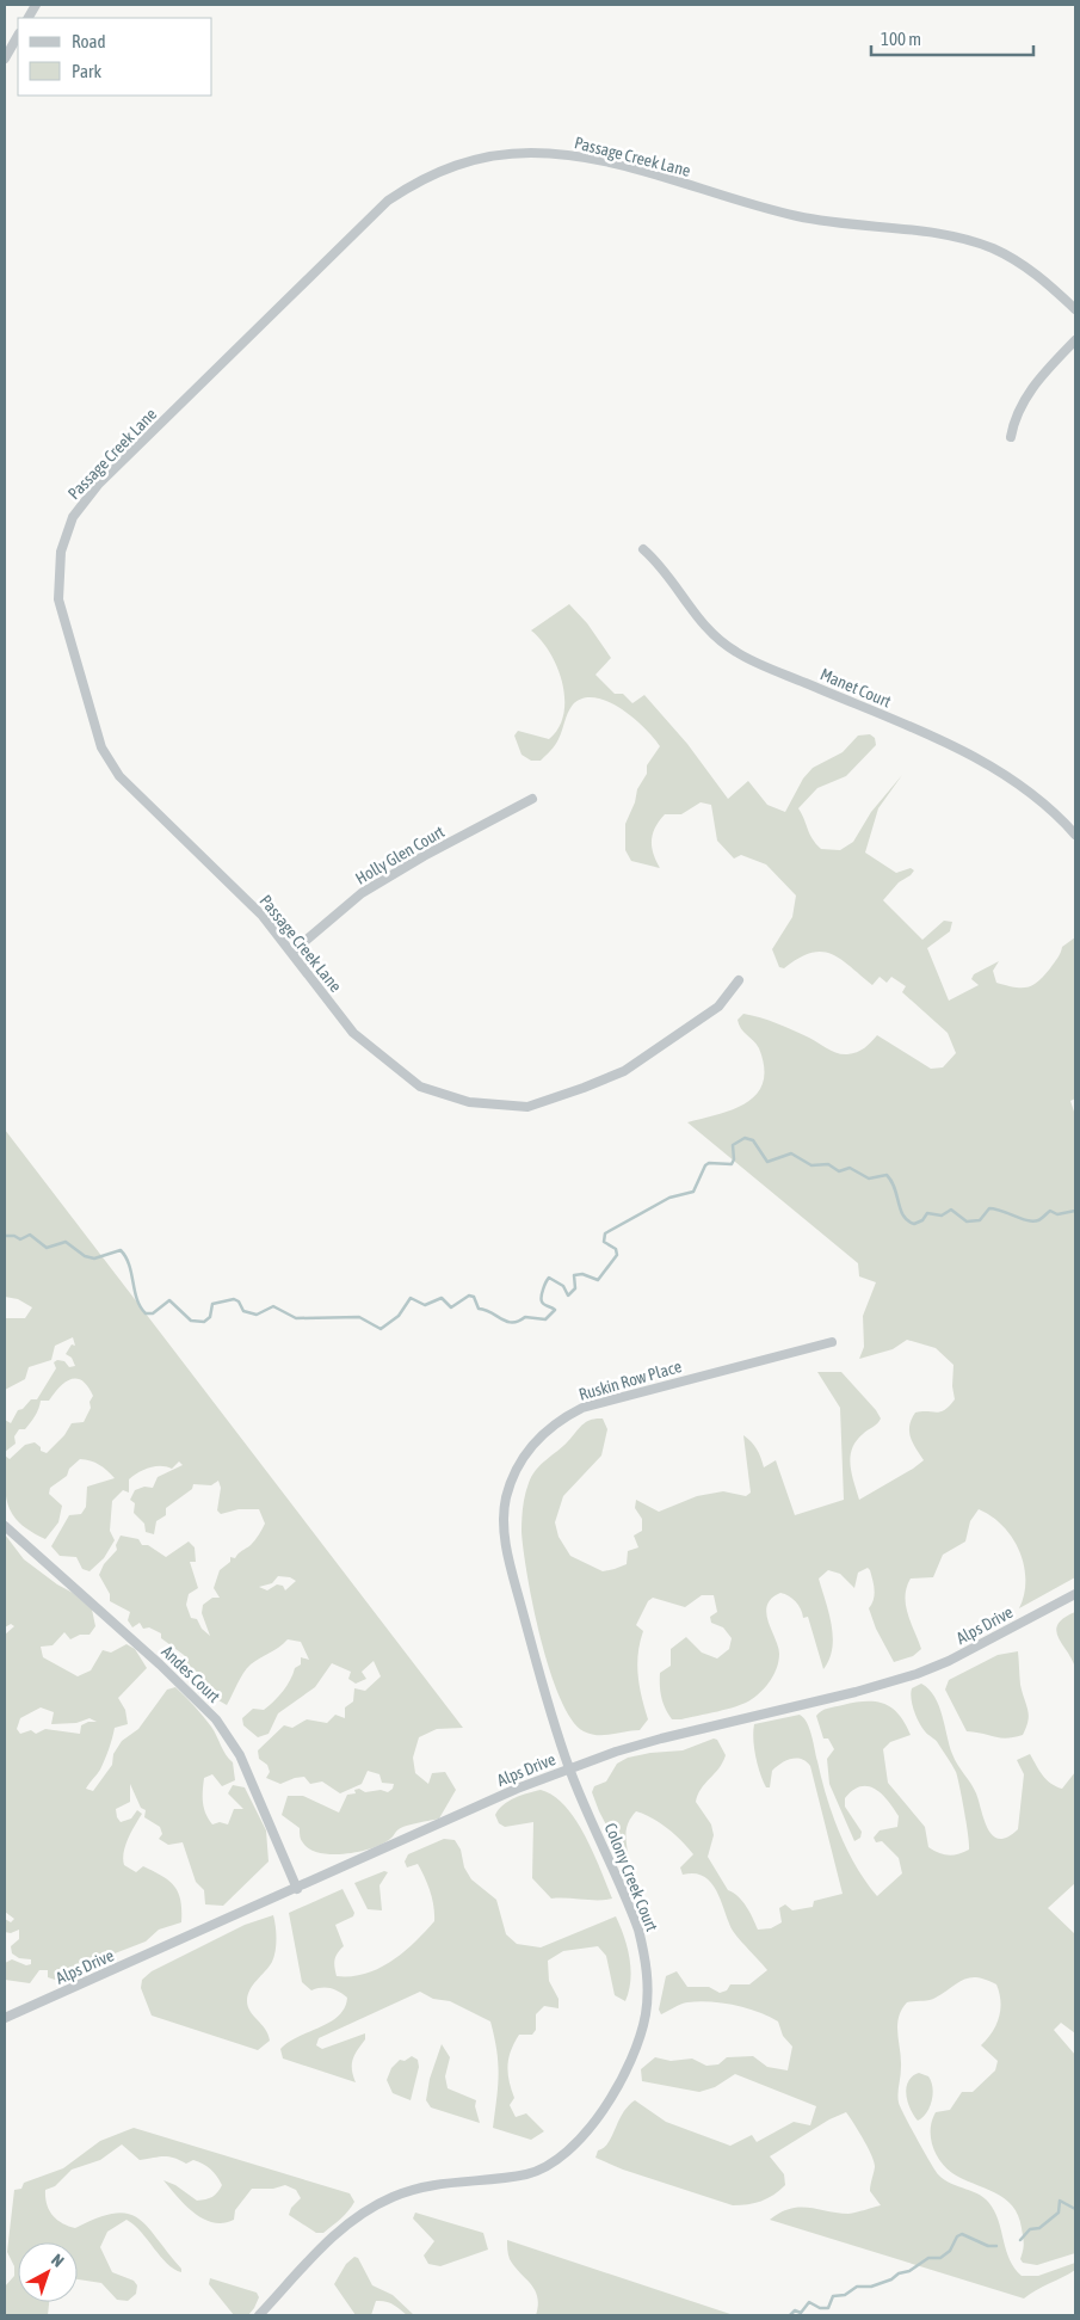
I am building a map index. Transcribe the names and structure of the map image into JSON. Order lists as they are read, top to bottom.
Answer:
{
  "streets": {
    "street": [
      "Passage Creek Lane",
      "Manet Court",
      "Holly Glen Court",
      "Ruskin Row Place",
      "Alps Drive",
      "Andes Court",
      "Colony Creek Court"
    ]
  },
  "crossings": [
    ["Passage Creek Lane", "Holly Glen Court"],
    ["Ruskin Row Place", "Alps Drive"],
    ["Ruskin Row Place", "Colony Creek Court"],
    ["Alps Drive", "Andes Court"],
    ["Alps Drive", "Colony Creek Court"]
  ],
  "legend": ["Road", "Park"],
  "scale_bar": "100 m",
  "north": "top right"
}
